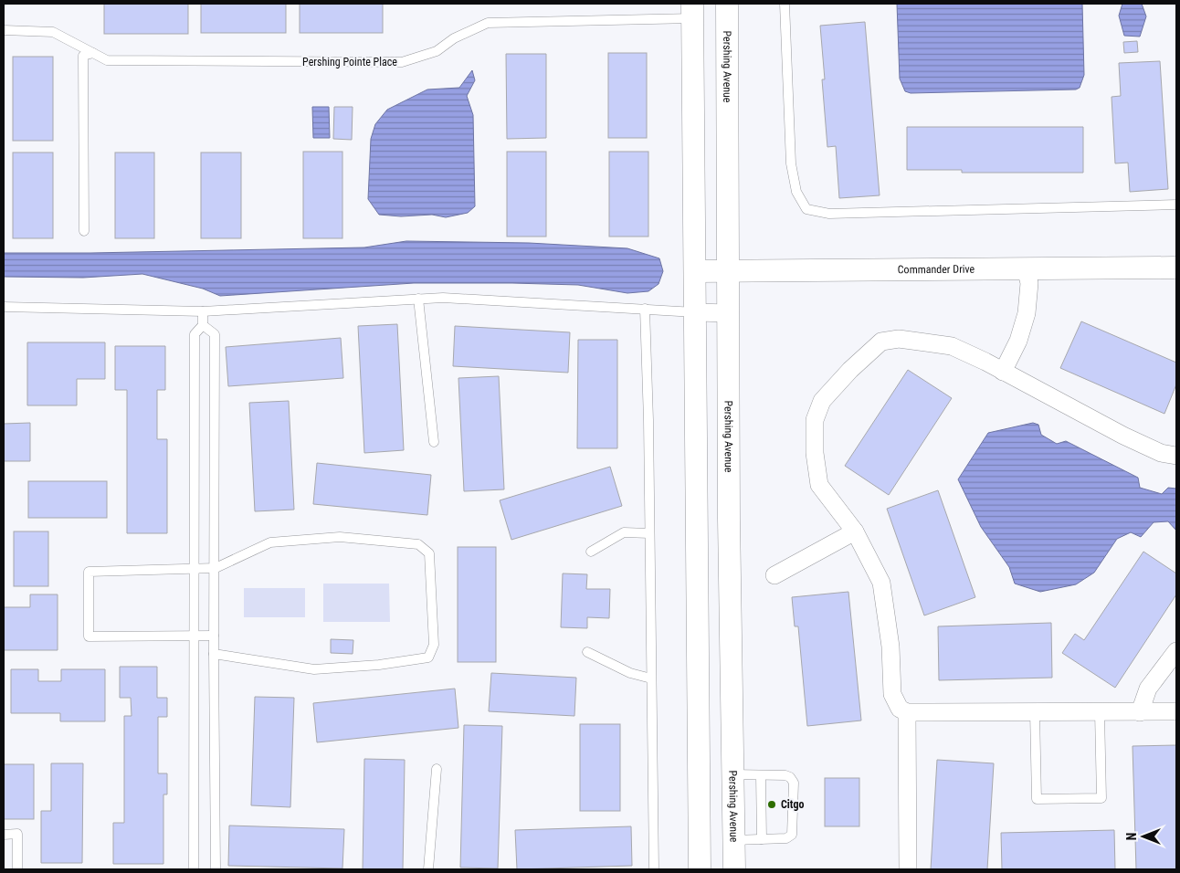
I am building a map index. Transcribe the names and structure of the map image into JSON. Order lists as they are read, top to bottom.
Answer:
{
  "streets": {
    "street": ["Pershing Avenue", "Commander Drive"],
    "lane": ["Pershing Pointe Place"]
  },
  "crossings": [
    ["Pershing Avenue", "Commander Drive"]
  ],
  "places": ["Citgo"],
  "north": "left"
}
